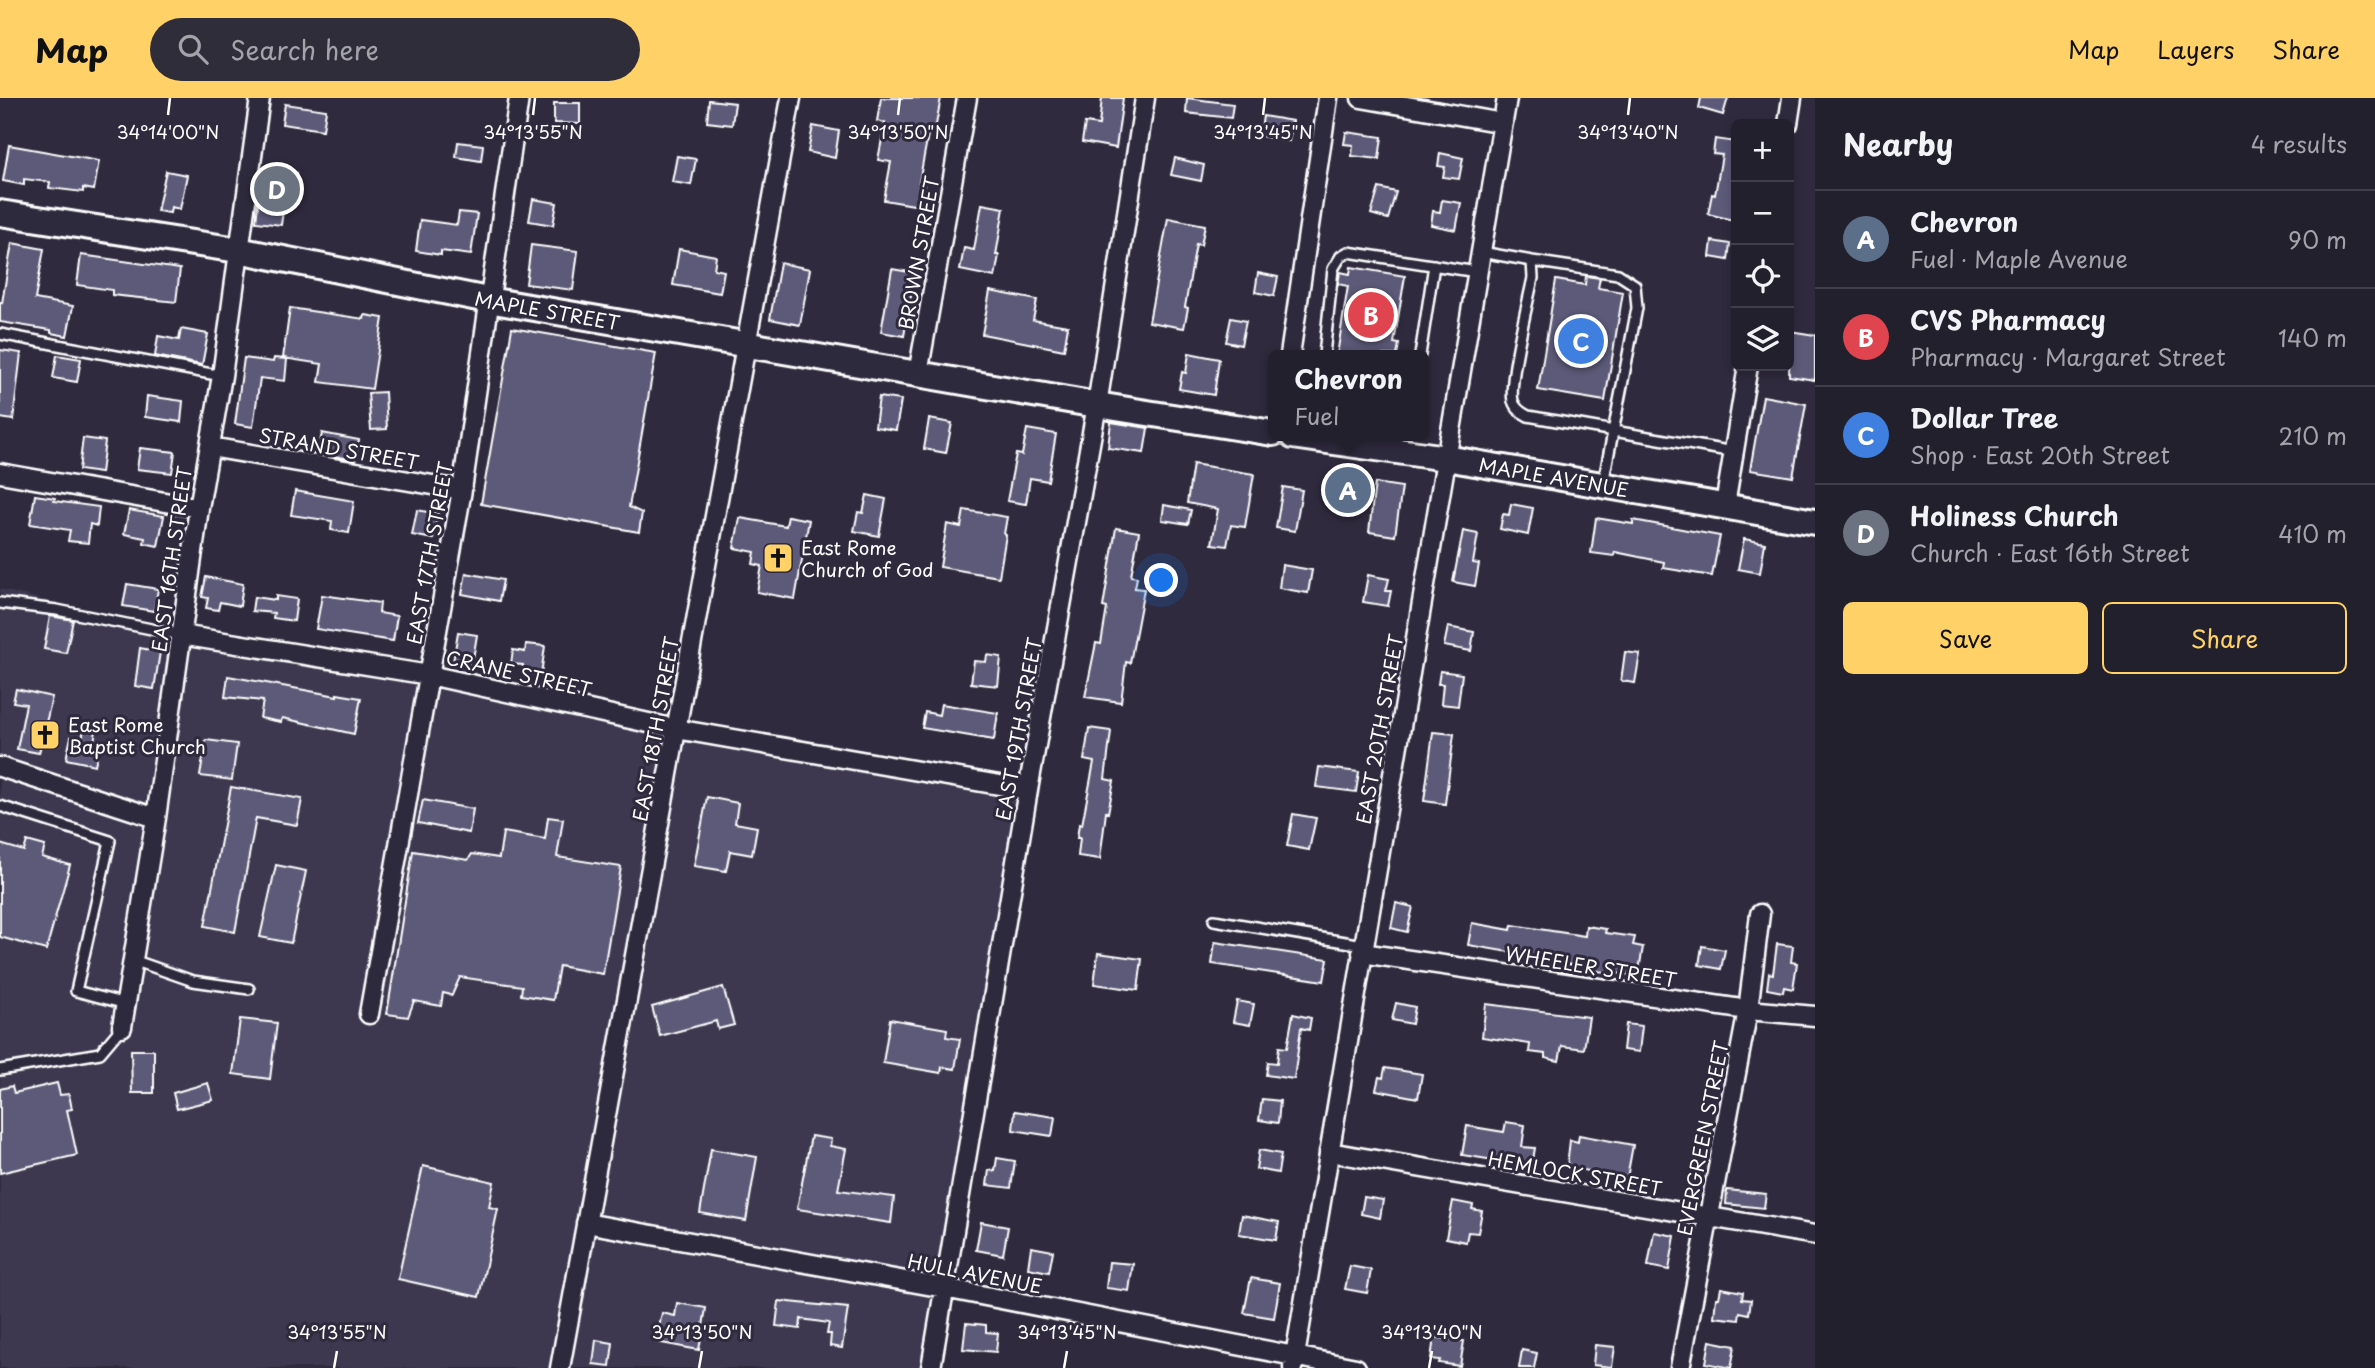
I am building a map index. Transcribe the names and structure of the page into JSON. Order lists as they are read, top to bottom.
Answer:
{
  "streets": {
    "main road": ["MAPLE STREET", "MAPLE AVENUE"],
    "street": [
      "BROWN STREET",
      "STRAND STREET",
      "EAST 17TH STREET",
      "EAST 16TH STREET",
      "CRANE STREET",
      "EAST 18TH STREET",
      "EAST 19TH STREET",
      "EAST 20TH STREET",
      "WHEELER STREET",
      "EVERGREEN STREET",
      "HEMLOCK STREET",
      "HULL AVENUE"
    ]
  },
  "crossings": [
    ["BROWN STREET", "MAPLE STREET"],
    ["MAPLE STREET", "EAST 17TH STREET"],
    ["MAPLE STREET", "EAST 16TH STREET"],
    ["MAPLE STREET", "EAST 18TH STREET"],
    ["MAPLE STREET", "EAST 19TH STREET"],
    ["STRAND STREET", "EAST 17TH STREET"],
    ["STRAND STREET", "EAST 16TH STREET"],
    ["MAPLE AVENUE", "EAST 20TH STREET"],
    ["EAST 17TH STREET", "CRANE STREET"],
    ["EAST 16TH STREET", "CRANE STREET"],
    ["CRANE STREET", "EAST 18TH STREET"],
    ["CRANE STREET", "EAST 19TH STREET"],
    ["EAST 18TH STREET", "HULL AVENUE"],
    ["EAST 19TH STREET", "HULL AVENUE"],
    ["EAST 20TH STREET", "WHEELER STREET"],
    ["EAST 20TH STREET", "HEMLOCK STREET"],
    ["EAST 20TH STREET", "HULL AVENUE"],
    ["WHEELER STREET", "EVERGREEN STREET"],
    ["EVERGREEN STREET", "HEMLOCK STREET"]
  ],
  "places": {
    "church": ["East Rome Church of God", "East Rome Baptist Church"]
  },
  "page": {
    "header": "Map",
    "search": "Search here",
    "nav": ["Map", "Layers", "Share"],
    "heading": ["Nearby", "4 results"],
    "map_buttons": ["+", "−"],
    "pins": [
      "D",
      "B",
      "C",
      "A"
    ],
    "list": [
      {
        "mark": "A",
        "name": "Chevron",
        "note": "Fuel · Maple Avenue",
        "value": "90 m"
      },
      {
        "mark": "B",
        "name": "CVS Pharmacy",
        "note": "Pharmacy · Margaret Street",
        "value": "140 m"
      },
      {
        "mark": "C",
        "name": "Dollar Tree",
        "note": "Shop · East 20th Street",
        "value": "210 m"
      },
      {
        "mark": "D",
        "name": "Holiness Church",
        "note": "Church · East 16th Street",
        "value": "410 m"
      }
    ],
    "popup": ["Chevron", "Fuel"],
    "buttons": ["Save", "Share"]
  },
  "coordinates": [
    "34°14'00\"N",
    "34°13'55\"N",
    "34°13'50\"N",
    "34°13'45\"N",
    "34°13'40\"N"
  ]
}
